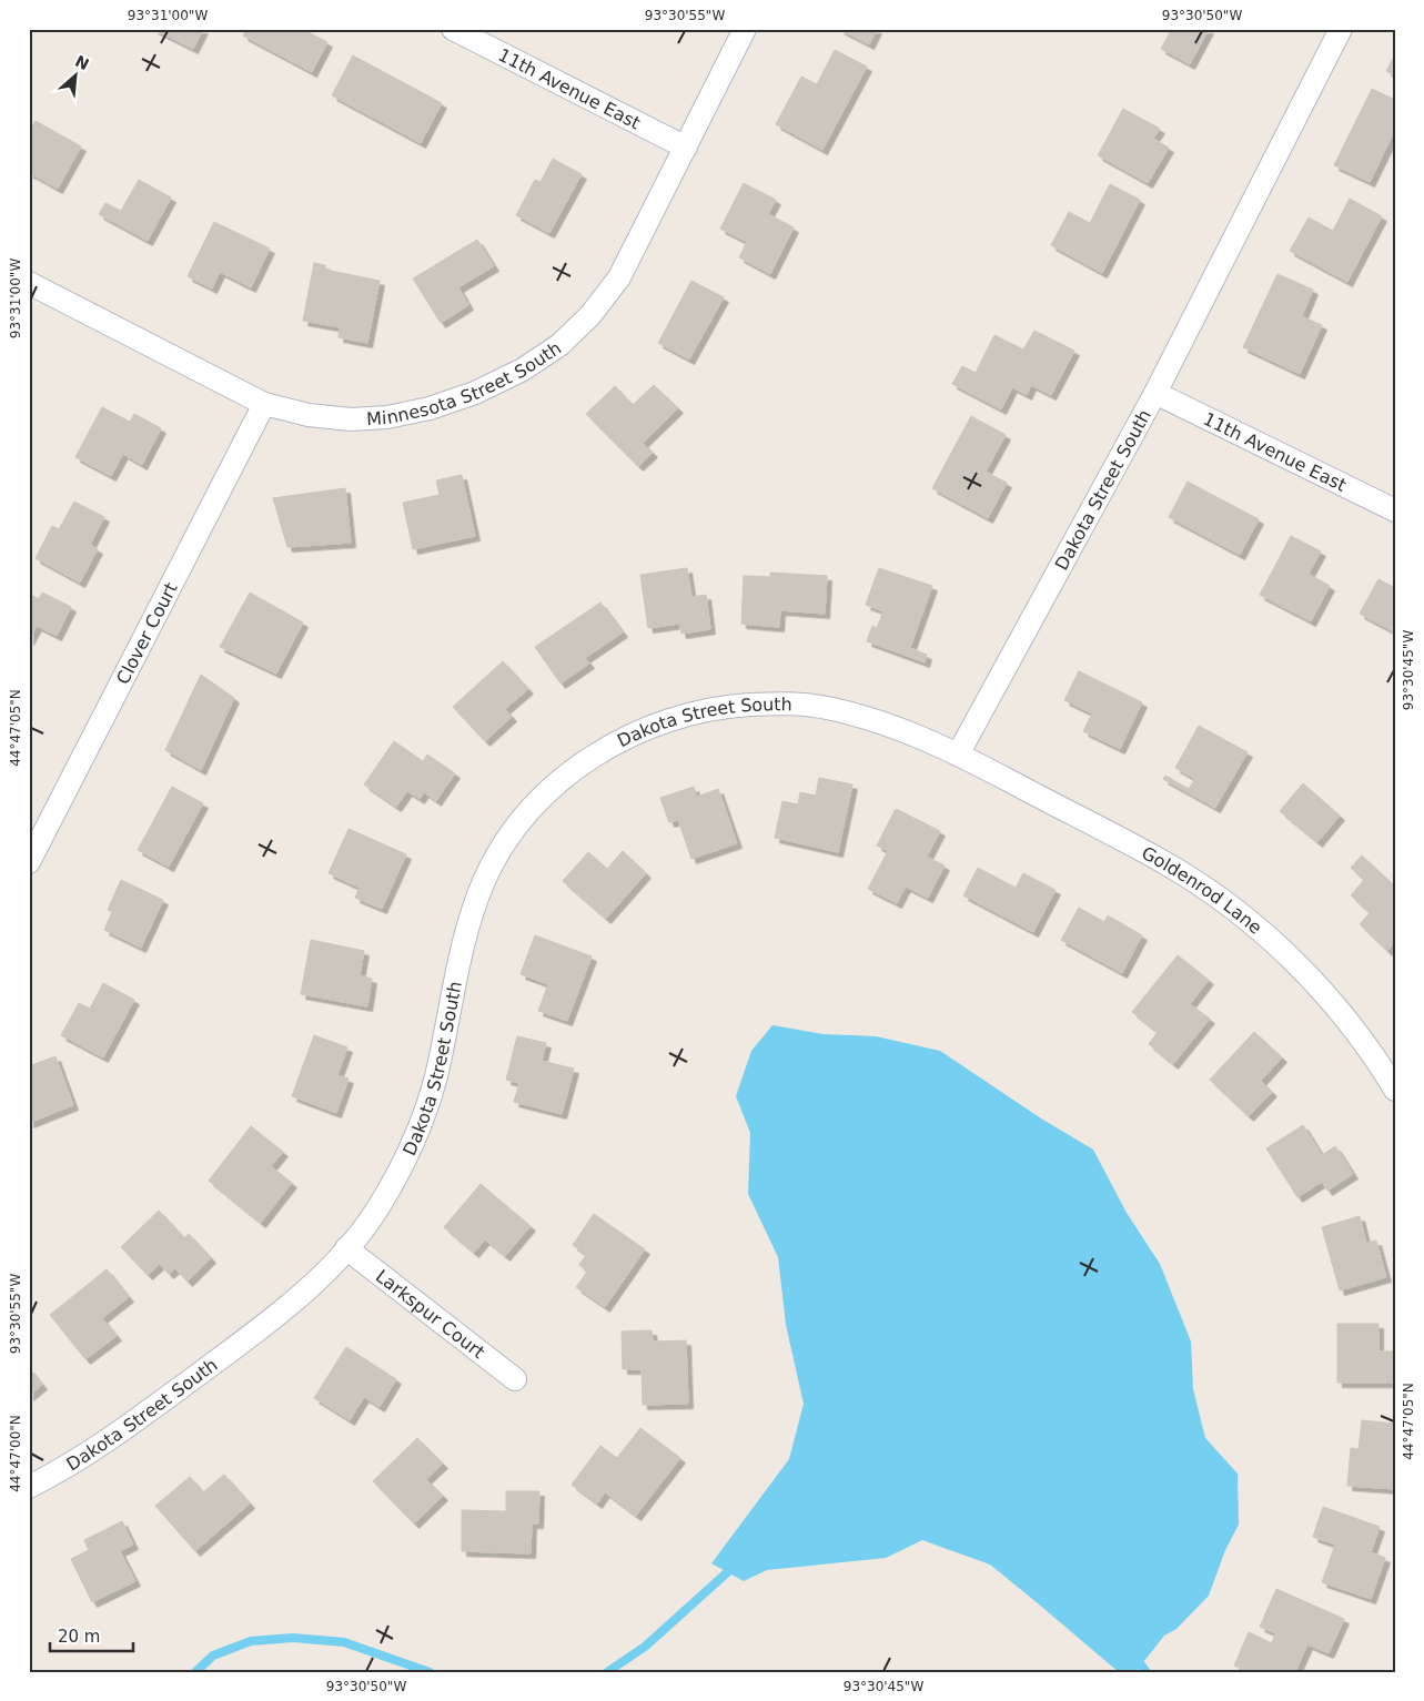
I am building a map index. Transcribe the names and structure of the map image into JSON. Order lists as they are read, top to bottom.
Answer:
{
  "streets": {
    "street": [
      "11th Avenue East",
      "Minnesota Street South",
      "Dakota Street South",
      "Clover Court",
      "Goldenrod Lane",
      "Larkspur Court"
    ]
  },
  "crossings": [
    ["11th Avenue East", "Minnesota Street South"],
    ["11th Avenue East", "Dakota Street South"],
    ["Minnesota Street South", "Clover Court"],
    ["Dakota Street South", "Goldenrod Lane"],
    ["Dakota Street South", "Larkspur Court"]
  ],
  "scale_bar": "20 m",
  "north": "top right",
  "coordinates": [
    "93°31'00\"W",
    "93°30'55\"W",
    "93°30'50\"W",
    "93°30'45\"W",
    "44°47'05\"N",
    "44°47'00\"N"
  ]
}
